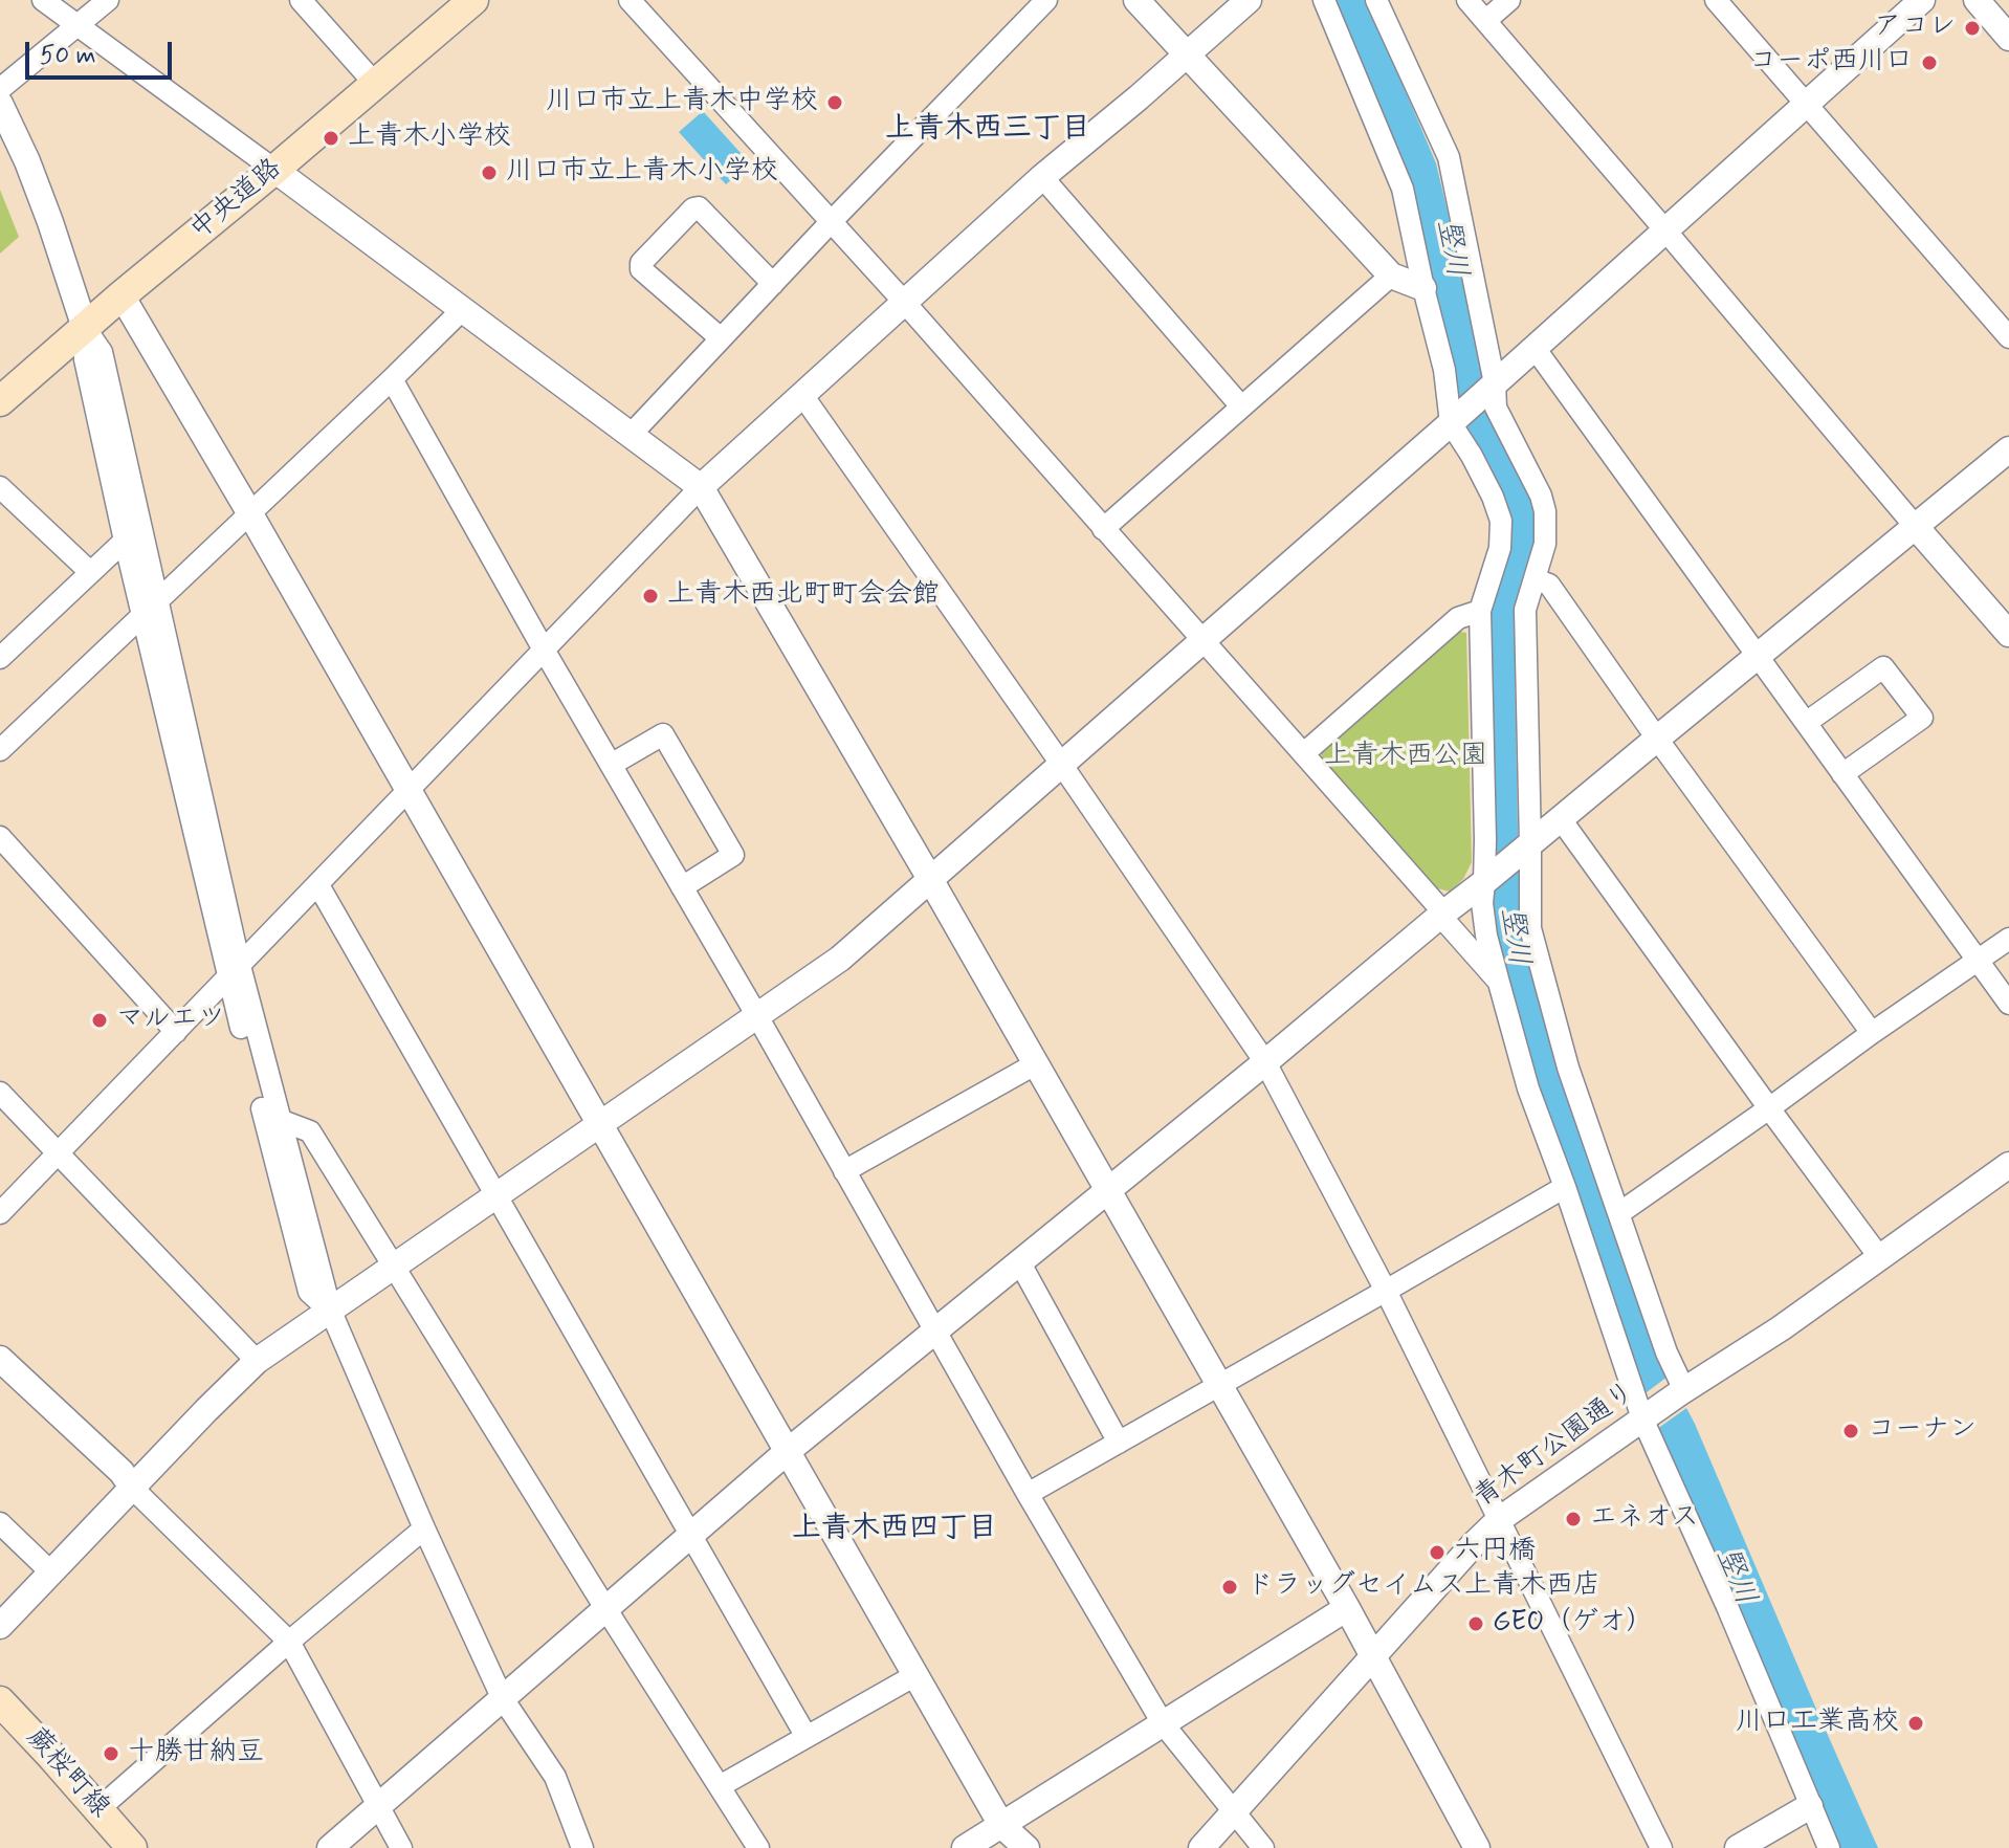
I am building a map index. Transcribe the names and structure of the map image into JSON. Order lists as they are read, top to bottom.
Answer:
{
  "streets": {
    "main road": ["中央道路", "蕨桜町線"],
    "street": ["青木町公園通り"]
  },
  "districts": ["上青木西三丁目", "上青木西四丁目"],
  "water": ["竪川"],
  "parks": ["上青木西公園"],
  "places": [
    "アコレ",
    "コーポ西川口",
    "川口市立上青木中学校",
    "上青木小学校",
    "川口市立上青木小学校",
    "上青木西北町町会会館",
    "マルエツ",
    "コーナン",
    "エネオス",
    "六円橋",
    "ドラッグセイムス上青木西店",
    "GEO（ゲオ）",
    "川口工業高校",
    "十勝甘納豆"
  ],
  "scale_bar": "50 m"
}
